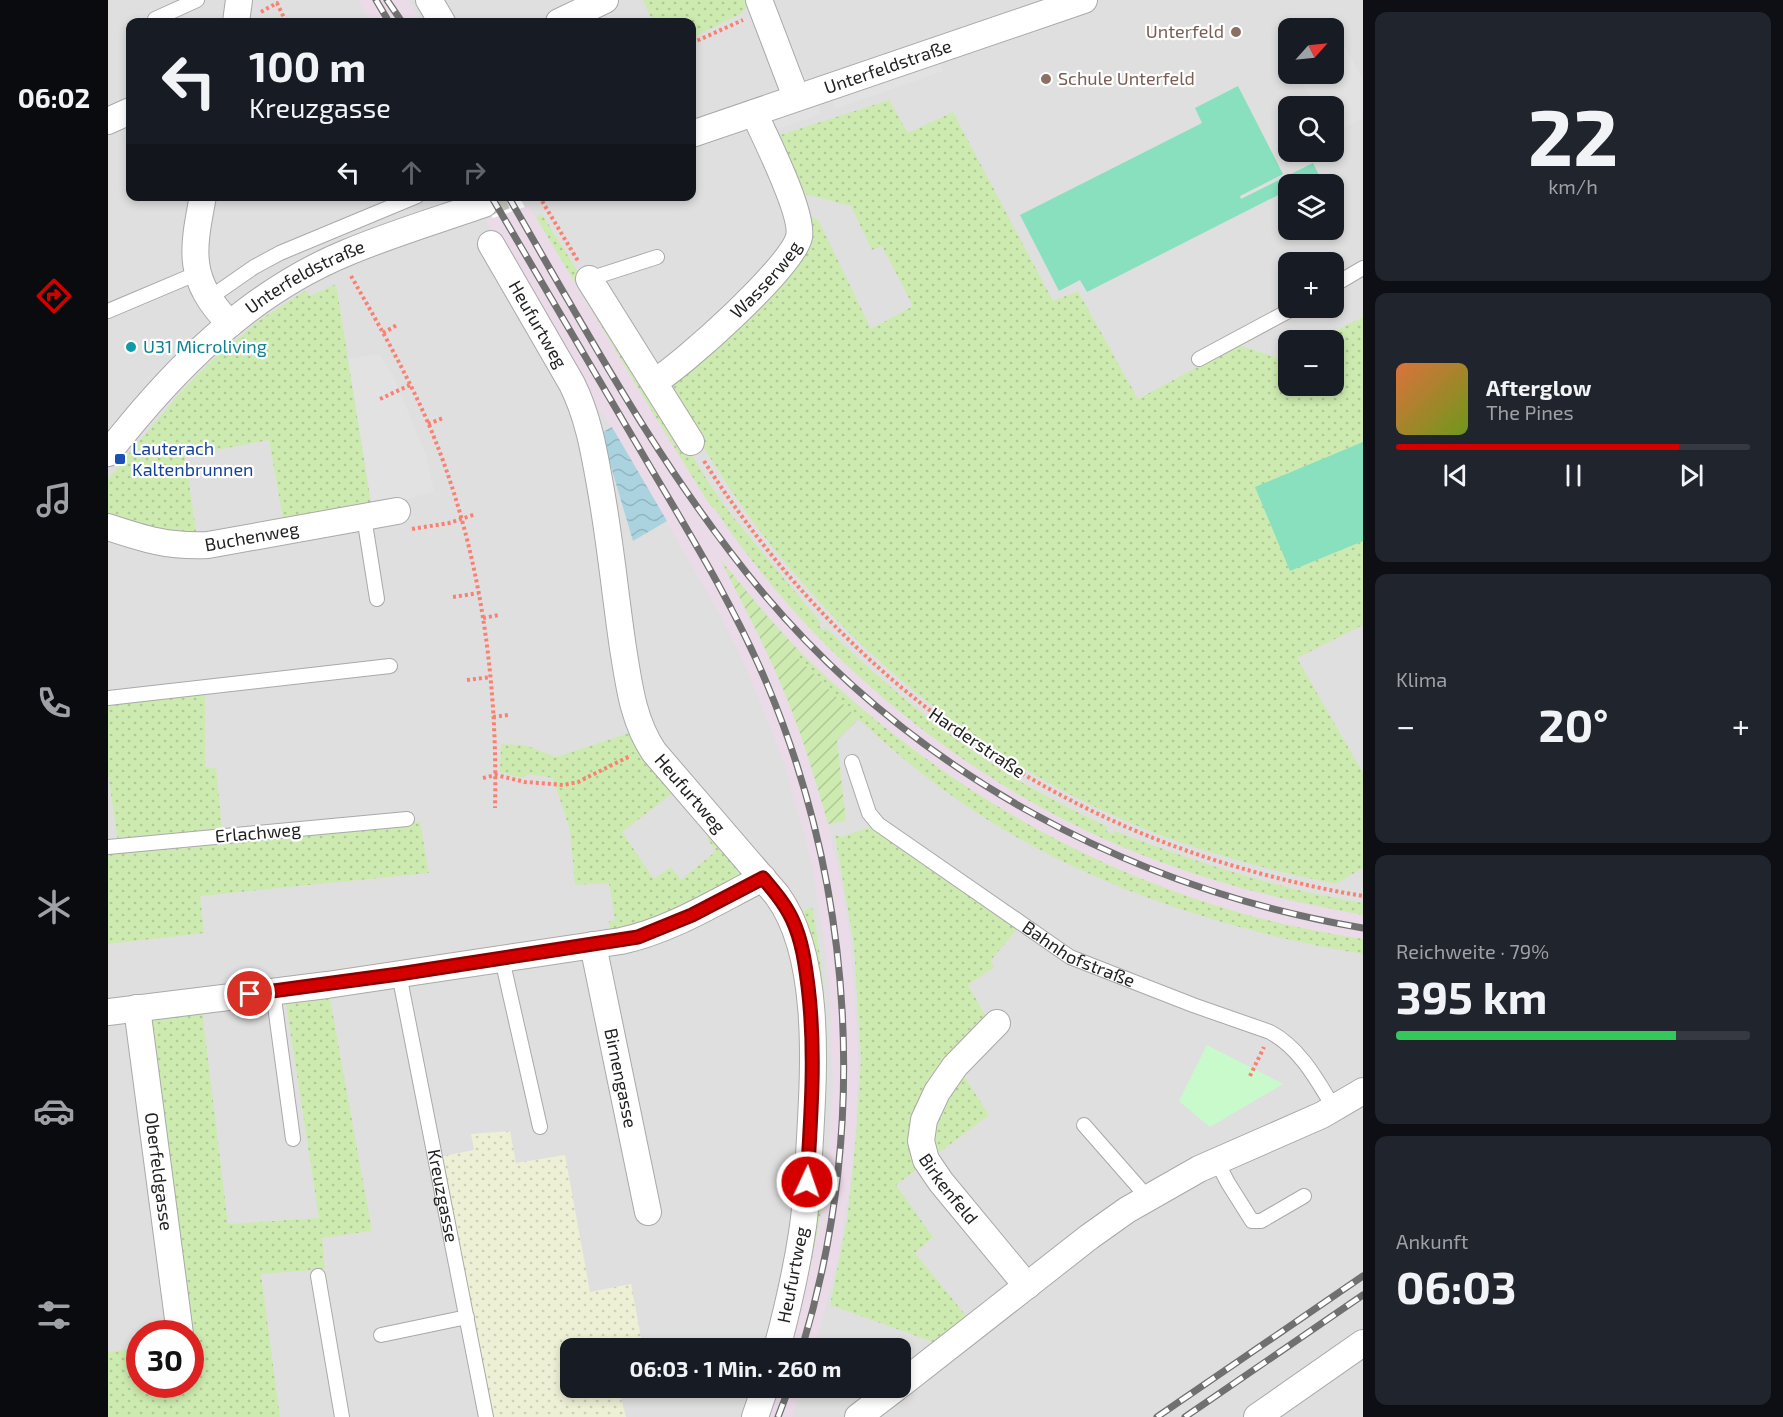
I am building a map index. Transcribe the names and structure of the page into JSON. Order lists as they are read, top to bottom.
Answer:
{
  "streets": {
    "street": [
      "Unterfeldstraße",
      "Wasserweg",
      "Heufurtweg",
      "Buchenweg",
      "Birnengasse",
      "Oberfeldgasse",
      "Birkenfeld"
    ],
    "lane": ["Erlachweg", "Bahnhofstraße", "Kreuzgasse"],
    "path": ["Harderstraße"]
  },
  "crossings": [
    ["Unterfeldstraße", "Wasserweg"]
  ],
  "places": {
    "other": ["Unterfeld", "Schule Unterfeld", "U31 Microliving"],
    "transit": ["Lauterach Kaltenbrunnen"]
  },
  "north": "top right",
  "page": {
    "tabs": "06:02",
    "tile": [
      ["22", "km/h"],
      "Klima",
      ["Reichweite · 79%", "395 km"],
      ["Ankunft", "06:03"]
    ],
    "map_buttons": ["+", "−"],
    "turn": ["100 m", "Kreuzgasse"],
    "song": ["Afterglow", "The Pines"],
    "heat": ["−", "20°", "+"],
    "limit": "30",
    "trip": "06:03 · 1 Min. · 260 m"
  }
}
